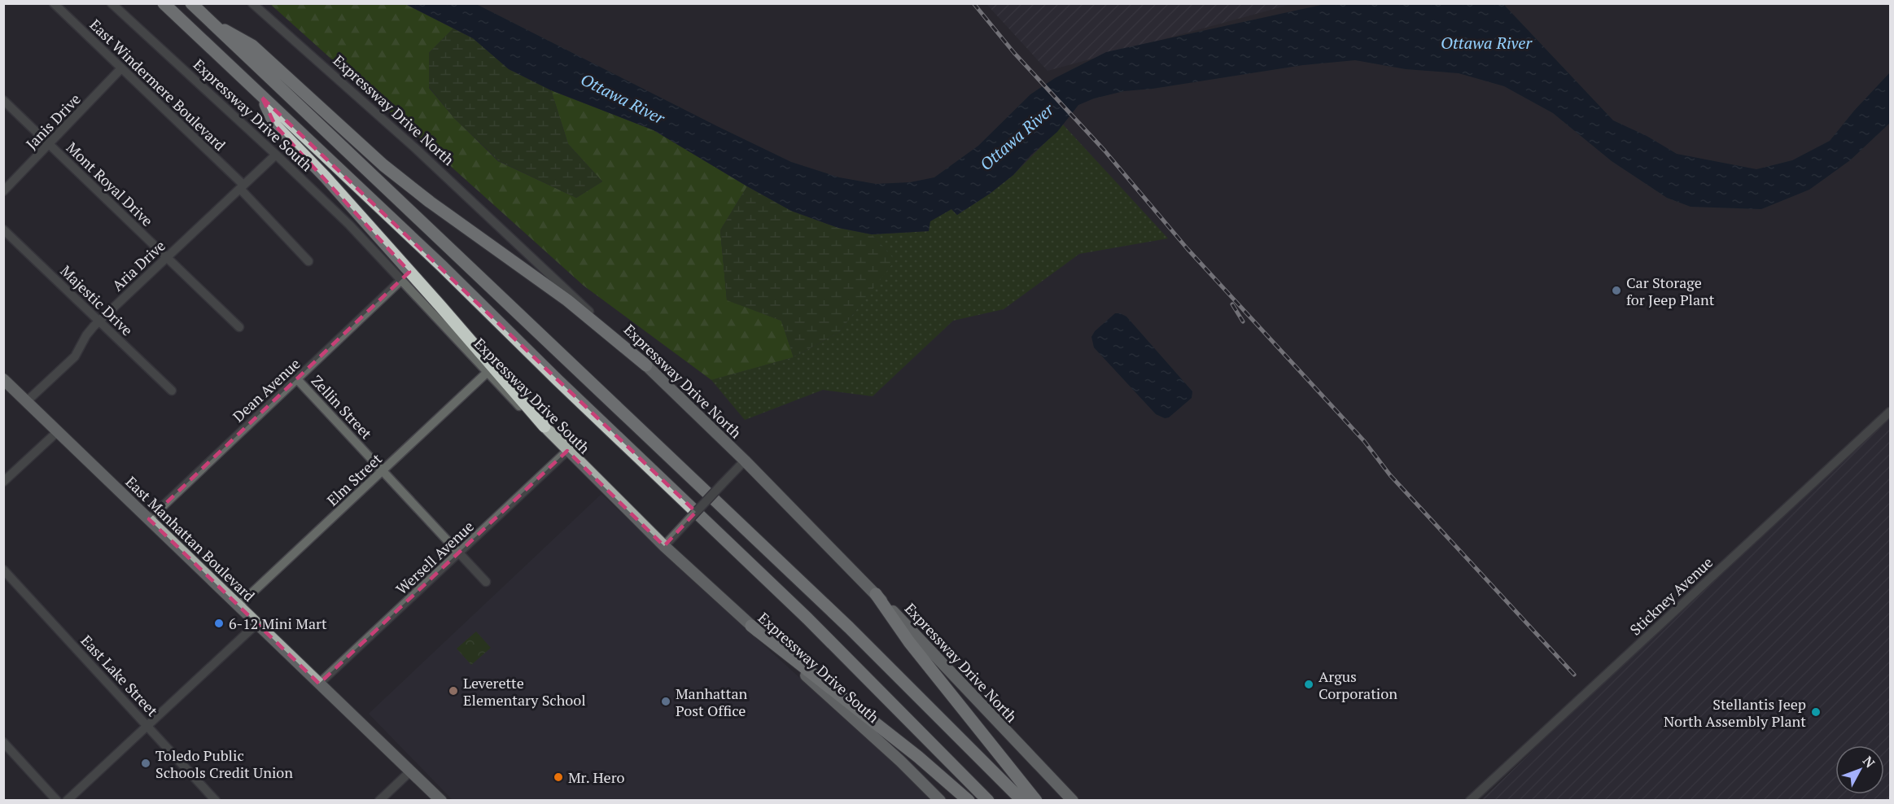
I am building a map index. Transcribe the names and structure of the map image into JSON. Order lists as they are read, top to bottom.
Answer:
{
  "streets": {
    "main road": ["Expressway Drive North", "Expressway Drive South", "East Manhattan Boulevard"],
    "street": [
      "East Windermere Boulevard",
      "Janis Drive",
      "Mont Royal Drive",
      "Aria Drive",
      "Majestic Drive",
      "Dean Avenue",
      "Zellin Street",
      "Elm Street",
      "Wersell Avenue",
      "Stickney Avenue",
      "East Lake Street"
    ]
  },
  "crossings": [
    ["East Windermere Boulevard", "Janis Drive"],
    ["East Windermere Boulevard", "Aria Drive"],
    ["Expressway Drive South", "Aria Drive"],
    ["Expressway Drive South", "Dean Avenue"],
    ["Expressway Drive South", "Elm Street"],
    ["Expressway Drive South", "Wersell Avenue"],
    ["Janis Drive", "Mont Royal Drive"],
    ["Mont Royal Drive", "Aria Drive"],
    ["Aria Drive", "Majestic Drive"],
    ["Aria Drive", "East Manhattan Boulevard"],
    ["Dean Avenue", "Zellin Street"],
    ["Dean Avenue", "East Manhattan Boulevard"],
    ["Zellin Street", "Elm Street"],
    ["Zellin Street", "Wersell Avenue"],
    ["Elm Street", "East Manhattan Boulevard"],
    ["East Manhattan Boulevard", "Wersell Avenue"]
  ],
  "water": ["Ottawa River"],
  "places": [
    "Car Storage for Jeep Plant",
    "6-12 Mini Mart",
    "Argus Corporation",
    "Leverette Elementary School",
    "Manhattan Post Office",
    "Stellantis Jeep North Assembly Plant",
    "Toledo Public Schools Credit Union",
    "Mr. Hero"
  ],
  "north": "top right"
}
